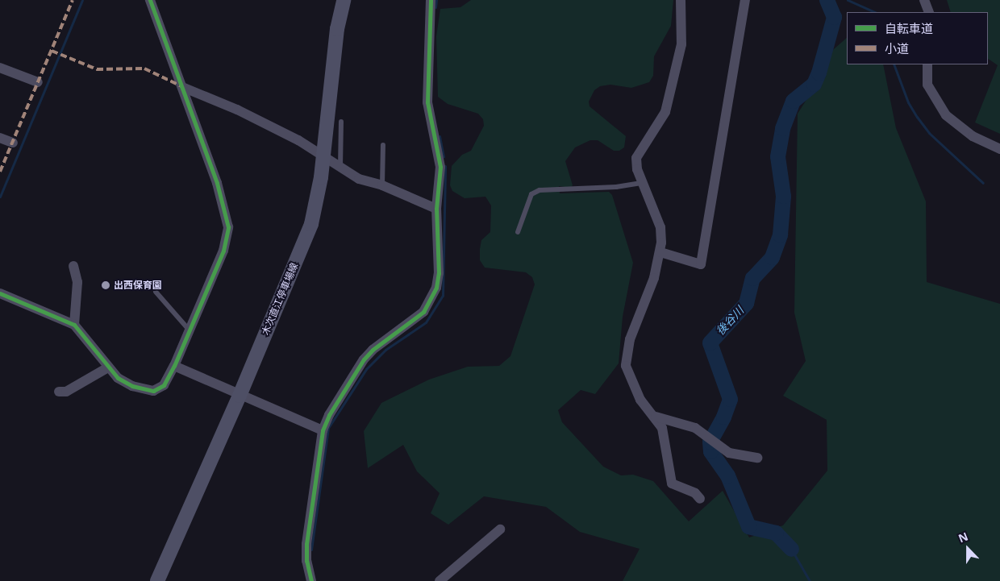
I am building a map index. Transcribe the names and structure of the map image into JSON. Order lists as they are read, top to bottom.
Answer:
{
  "streets": {
    "main road": ["木次直江停車場線"]
  },
  "water": ["後谷川"],
  "places": ["出西保育園"],
  "legend": ["自転車道", "小道"],
  "north": "top"
}
